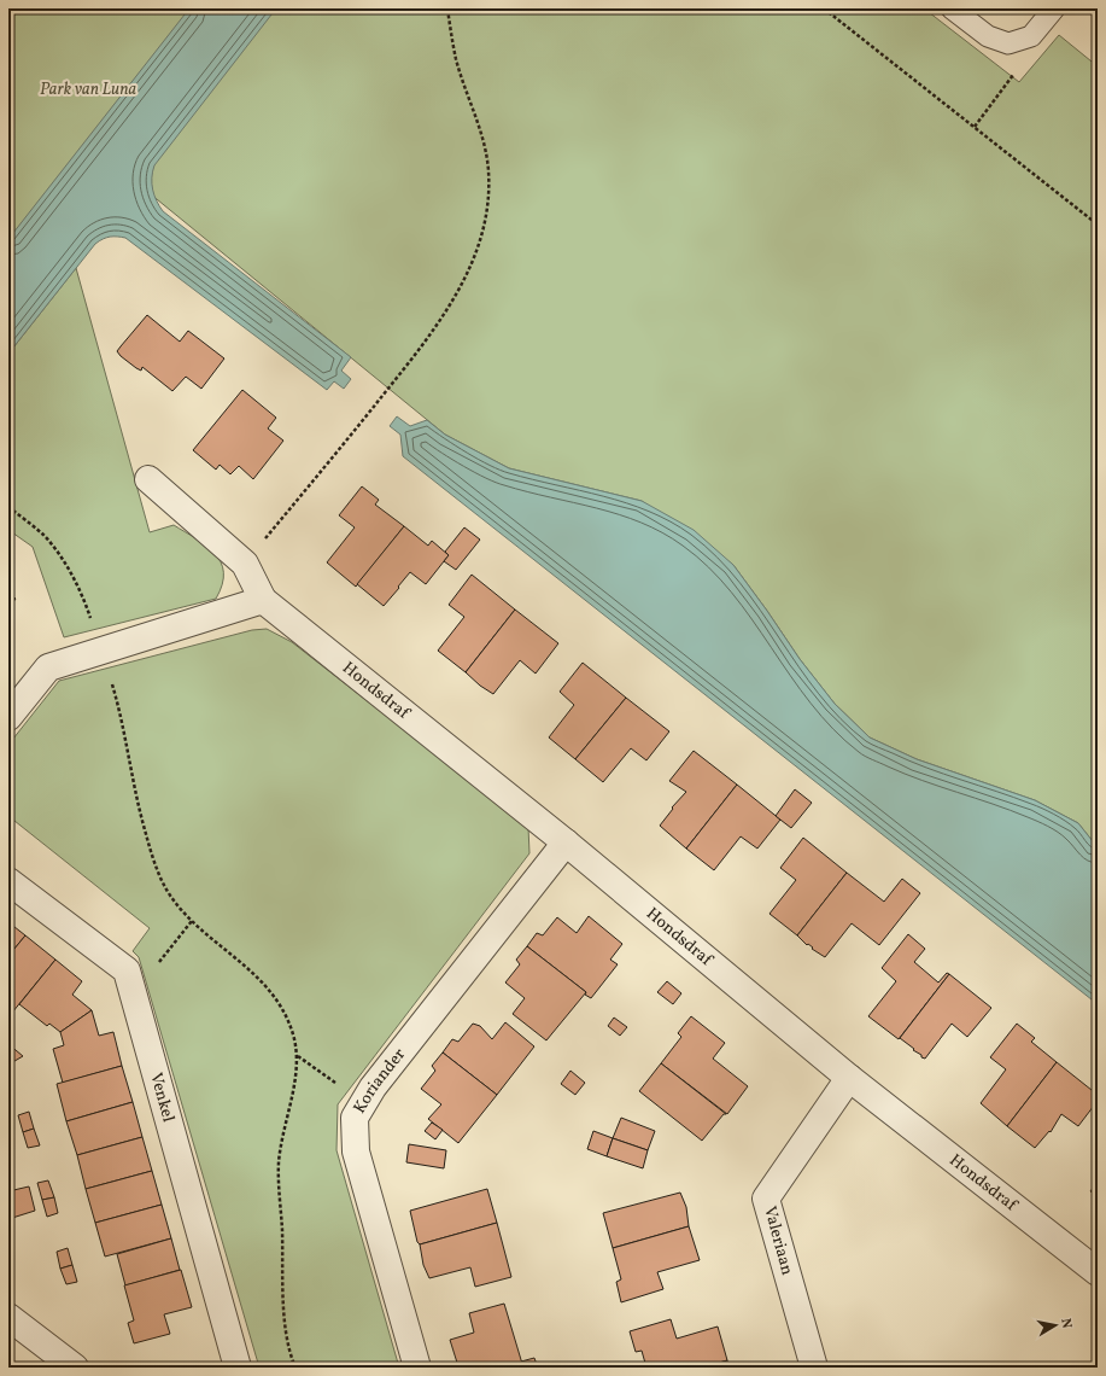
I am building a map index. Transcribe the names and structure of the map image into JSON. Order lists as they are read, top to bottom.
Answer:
{
  "streets": {
    "street": [
      "Hondsdraf",
      "Koriander",
      "Venkel",
      "Valeriaan"
    ]
  },
  "crossings": [
    ["Hondsdraf", "Koriander"],
    ["Hondsdraf", "Valeriaan"]
  ],
  "parks": ["Park van Luna"],
  "north": "right"
}
